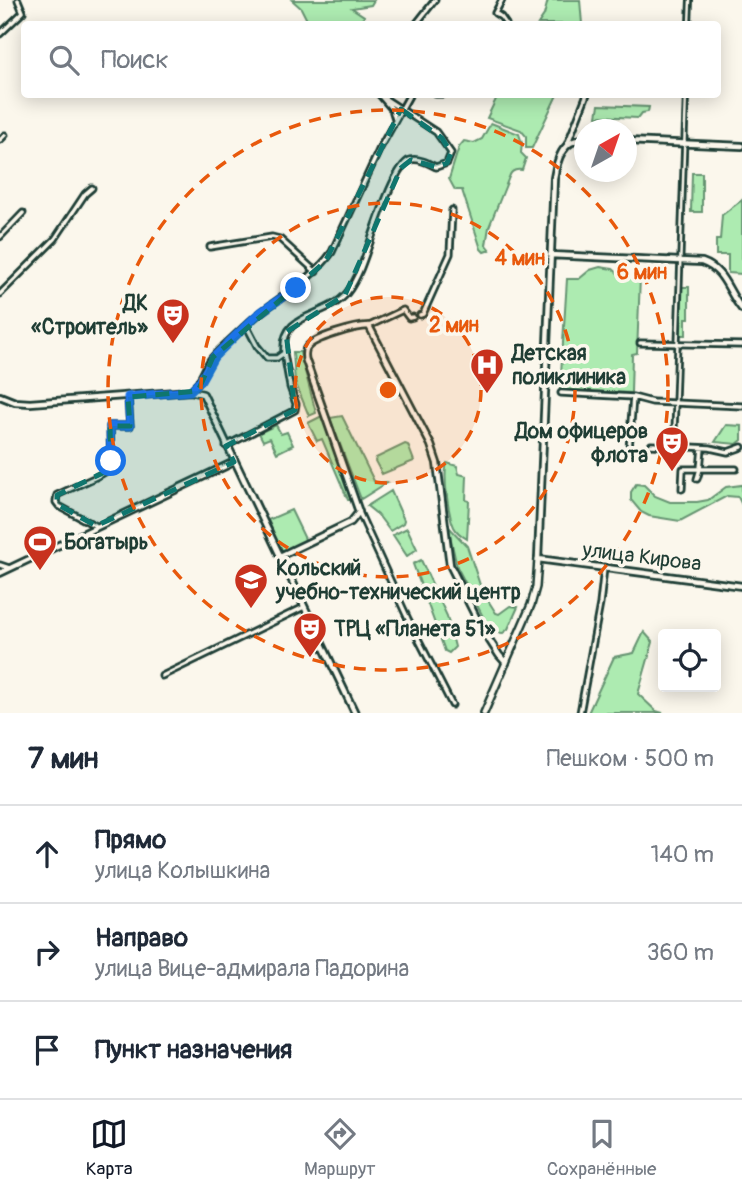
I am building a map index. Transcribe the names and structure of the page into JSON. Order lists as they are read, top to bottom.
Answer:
{
  "streets": {
    "street": ["улица Кирова"]
  },
  "places": {
    "theatre": ["ДК «Строитель»", "Дом офицеров флота", "ТРЦ «Планета 51»"],
    "hospital": ["Детская поликлиника"],
    "sports": ["Богатырь"],
    "school or university": ["Кольский учебно-технический центр"]
  },
  "north": "top right",
  "page": {
    "search": "Поиск",
    "heading": ["7 мин", "Пешком · 500 m"],
    "list": [
      ["Прямо", "улица Колышкина", "140 m"],
      ["Направо", "улица Вице-адмирала Падорина", "360 m"],
      "Пункт назначения"
    ],
    "nav": ["Карта", "Маршрут", "Сохранённые"]
  },
  "rings": ["4 мин", "6 мин", "2 мин"]
}
